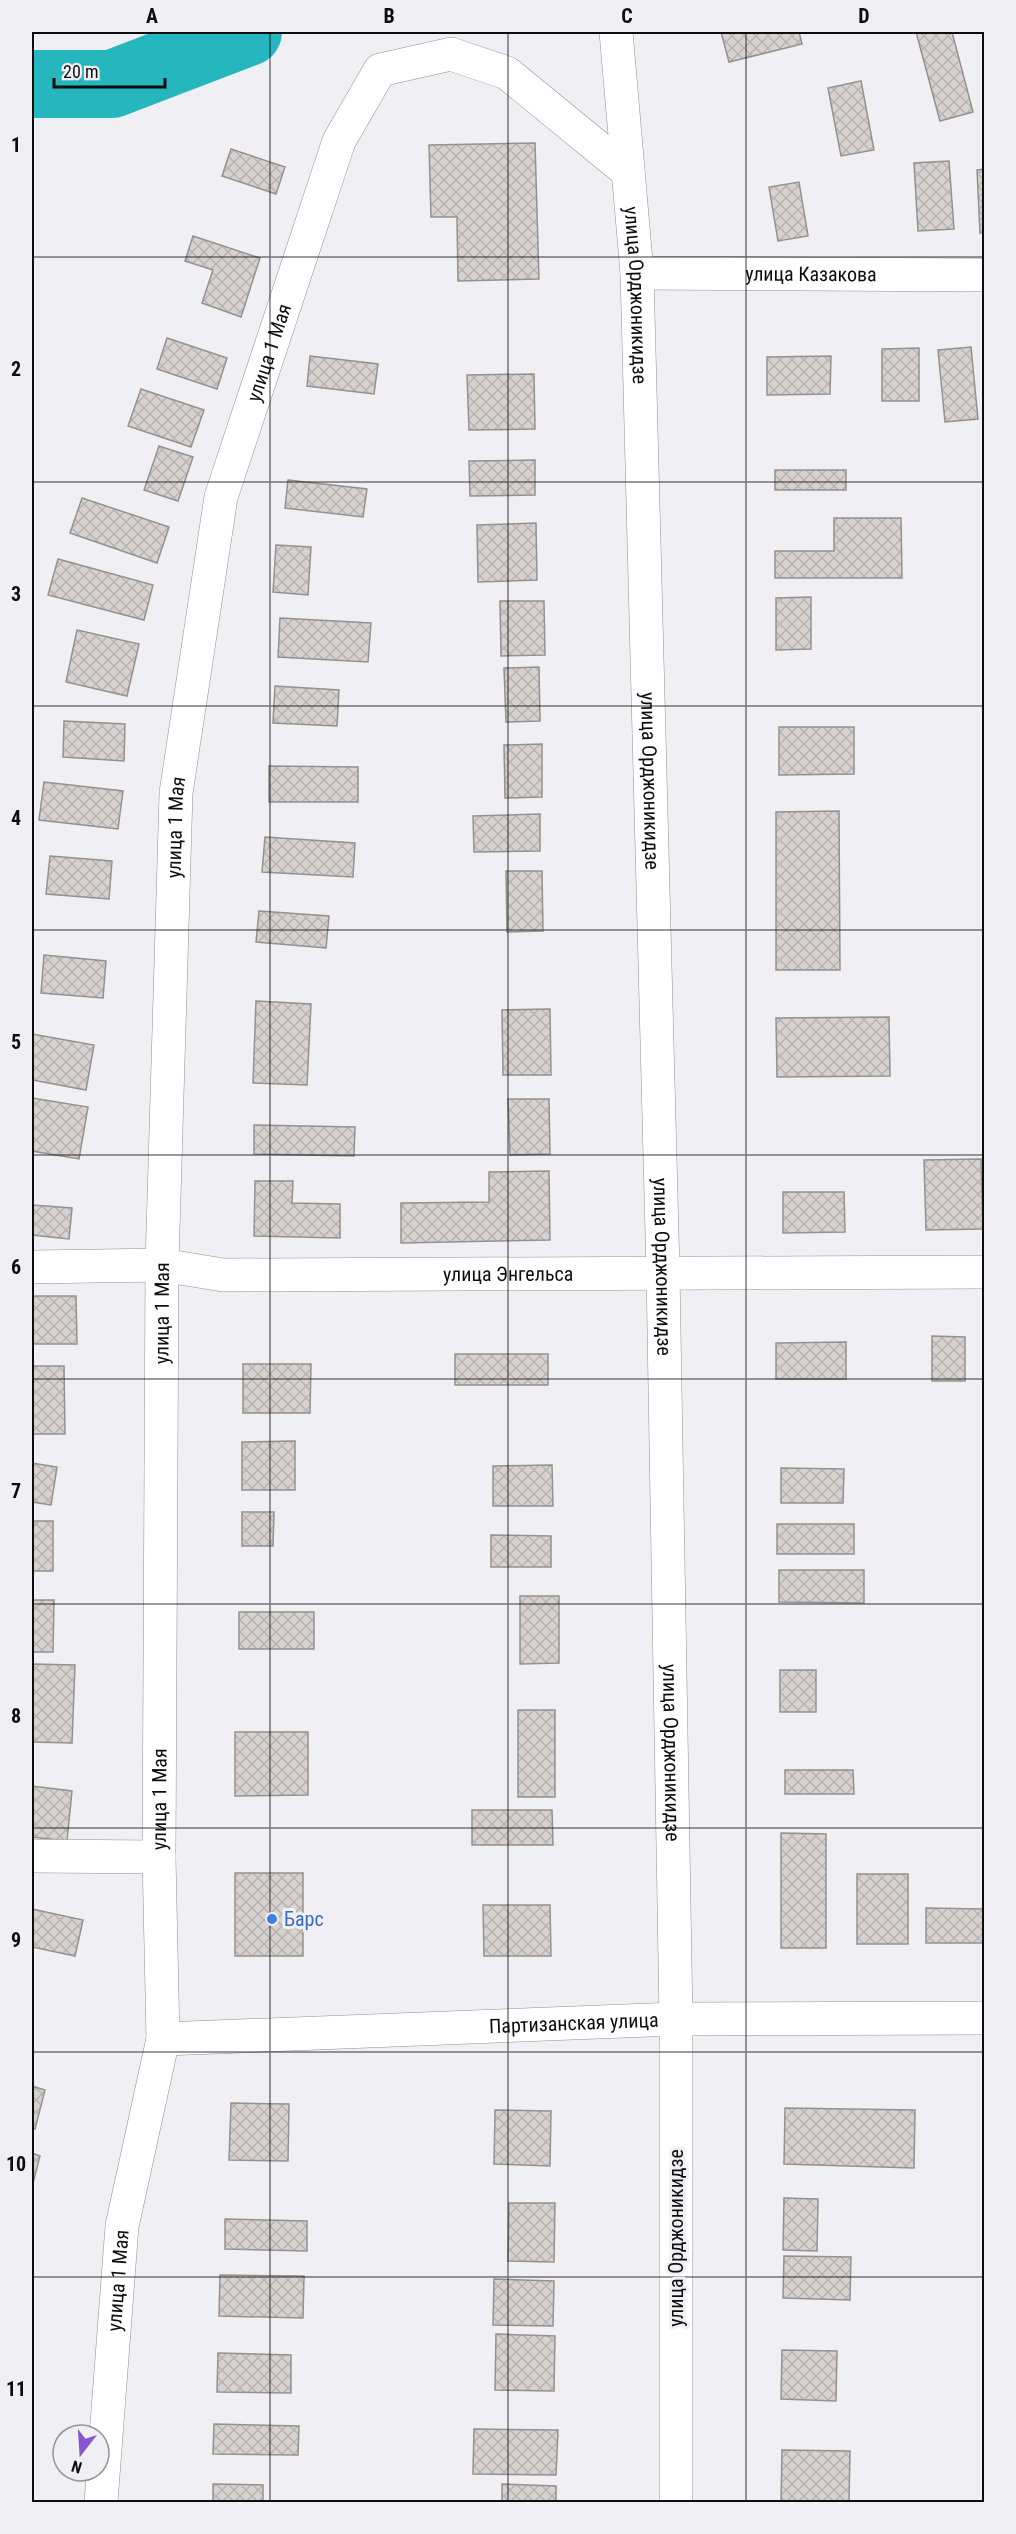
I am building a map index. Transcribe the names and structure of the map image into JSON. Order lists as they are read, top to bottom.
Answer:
{
  "streets": {
    "street": [
      "улица Казакова",
      "улица Орджоникидзе",
      "улица 1 Мая",
      "улица Энгельса",
      "Партизанская улица"
    ]
  },
  "crossings": [
    ["улица Казакова", "улица Орджоникидзе"],
    ["улица Орджоникидзе", "улица 1 Мая"],
    ["улица Орджоникидзе", "улица Энгельса"],
    ["улица Орджоникидзе", "Партизанская улица"],
    ["улица 1 Мая", "улица Энгельса"],
    ["улица 1 Мая", "Партизанская улица"]
  ],
  "places": ["Барс"],
  "scale_bar": "20 m",
  "north": "bottom",
  "grid": {
    "columns": [
      "A",
      "B",
      "C",
      "D"
    ],
    "rows": [
      "1",
      "2",
      "3",
      "4",
      "5",
      "6",
      "7",
      "8",
      "9",
      "10",
      "11"
    ]
  }
}
